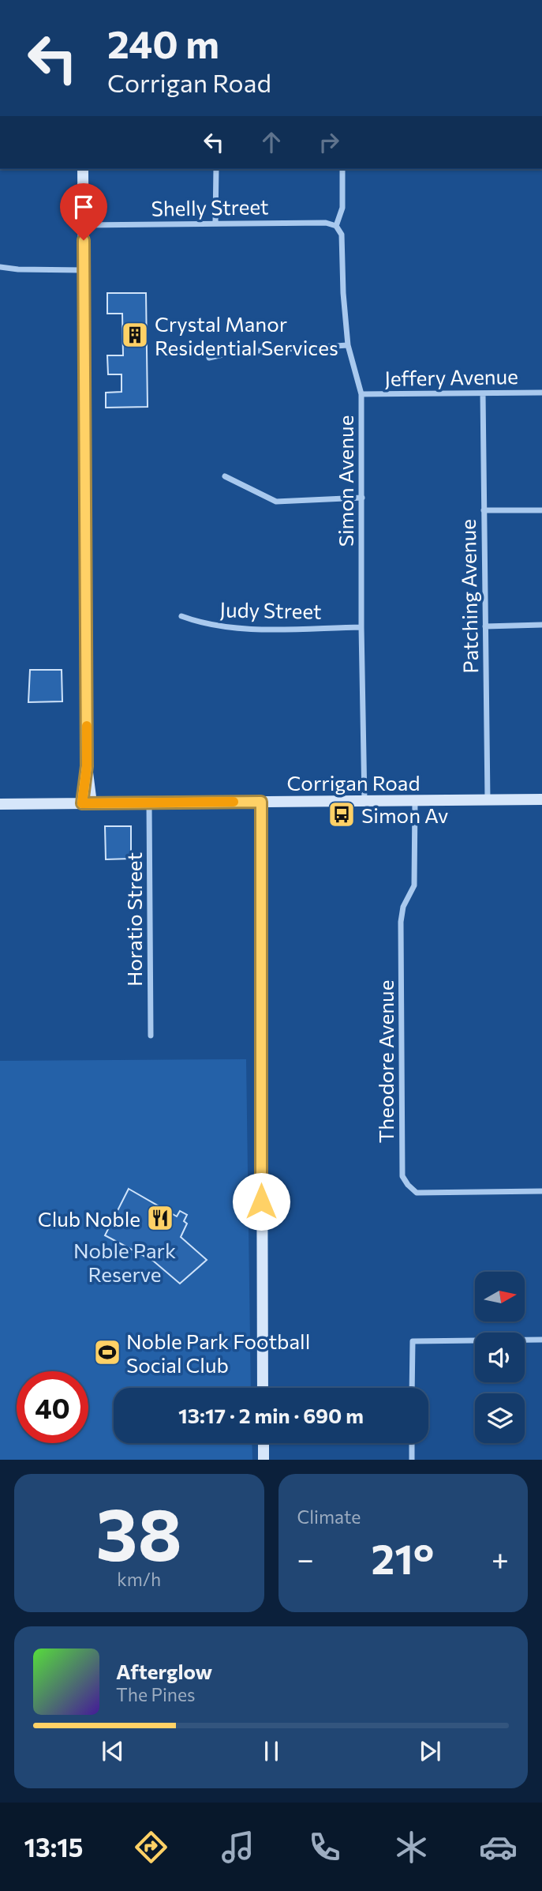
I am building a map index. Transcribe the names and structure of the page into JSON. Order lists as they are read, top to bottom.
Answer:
{
  "streets": {
    "street": [
      "Shelly Street",
      "Jeffery Avenue",
      "Simon Avenue",
      "Patching Avenue",
      "Judy Street",
      "Corrigan Road",
      "Horatio Street",
      "Theodore Avenue"
    ]
  },
  "crossings": [
    ["Shelly Street", "Simon Avenue"],
    ["Jeffery Avenue", "Simon Avenue"],
    ["Jeffery Avenue", "Patching Avenue"],
    ["Simon Avenue", "Judy Street"],
    ["Simon Avenue", "Corrigan Road"],
    ["Patching Avenue", "Corrigan Road"],
    ["Corrigan Road", "Horatio Street"],
    ["Corrigan Road", "Theodore Avenue"]
  ],
  "parks": ["Noble Park Reserve"],
  "places": {
    "building": ["Crystal Manor Residential Services"],
    "bus stop": ["Simon Av"],
    "restaurant": ["Club Noble"],
    "sports": ["Noble Park Football Social Club"]
  },
  "north": "right",
  "page": {
    "turn": ["240 m", "Corrigan Road"],
    "limit": "40",
    "trip": "13:17 · 2 min · 690 m",
    "tile": [
      ["38", "km/h"],
      "Climate"
    ],
    "heat": ["−", "21°", "+"],
    "song": ["Afterglow", "The Pines"],
    "tabs": "13:15"
  }
}
